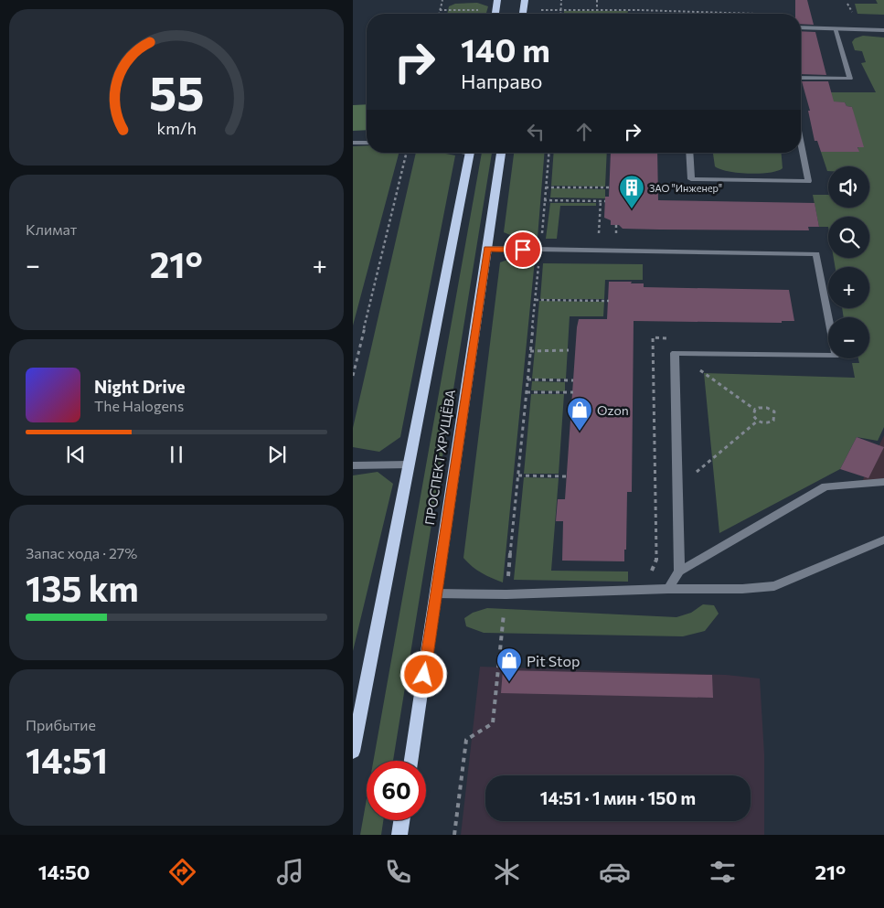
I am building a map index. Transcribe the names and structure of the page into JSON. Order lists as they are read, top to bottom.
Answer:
{
  "streets": {
    "main road": ["ПРОСПЕКТ ХРУЩЁВА"]
  },
  "places": {
    "building": ["ЗАО \"Инженер\""],
    "shop": ["Ozon", "Pit Stop"]
  },
  "page": {
    "turn": ["140 m", "Направо"],
    "map_buttons": ["+", "−"],
    "tile": [
      "Климат",
      ["Запас хода · 27%", "135 km"],
      ["Прибытие", "14:51"]
    ],
    "heat": ["−", "21°", "+"],
    "song": ["Night Drive", "The Halogens"],
    "limit": "60",
    "trip": "14:51 · 1 мин · 150 m",
    "tabs": ["14:50", "21°"],
    "gauge": ["55", "km/h"]
  }
}
